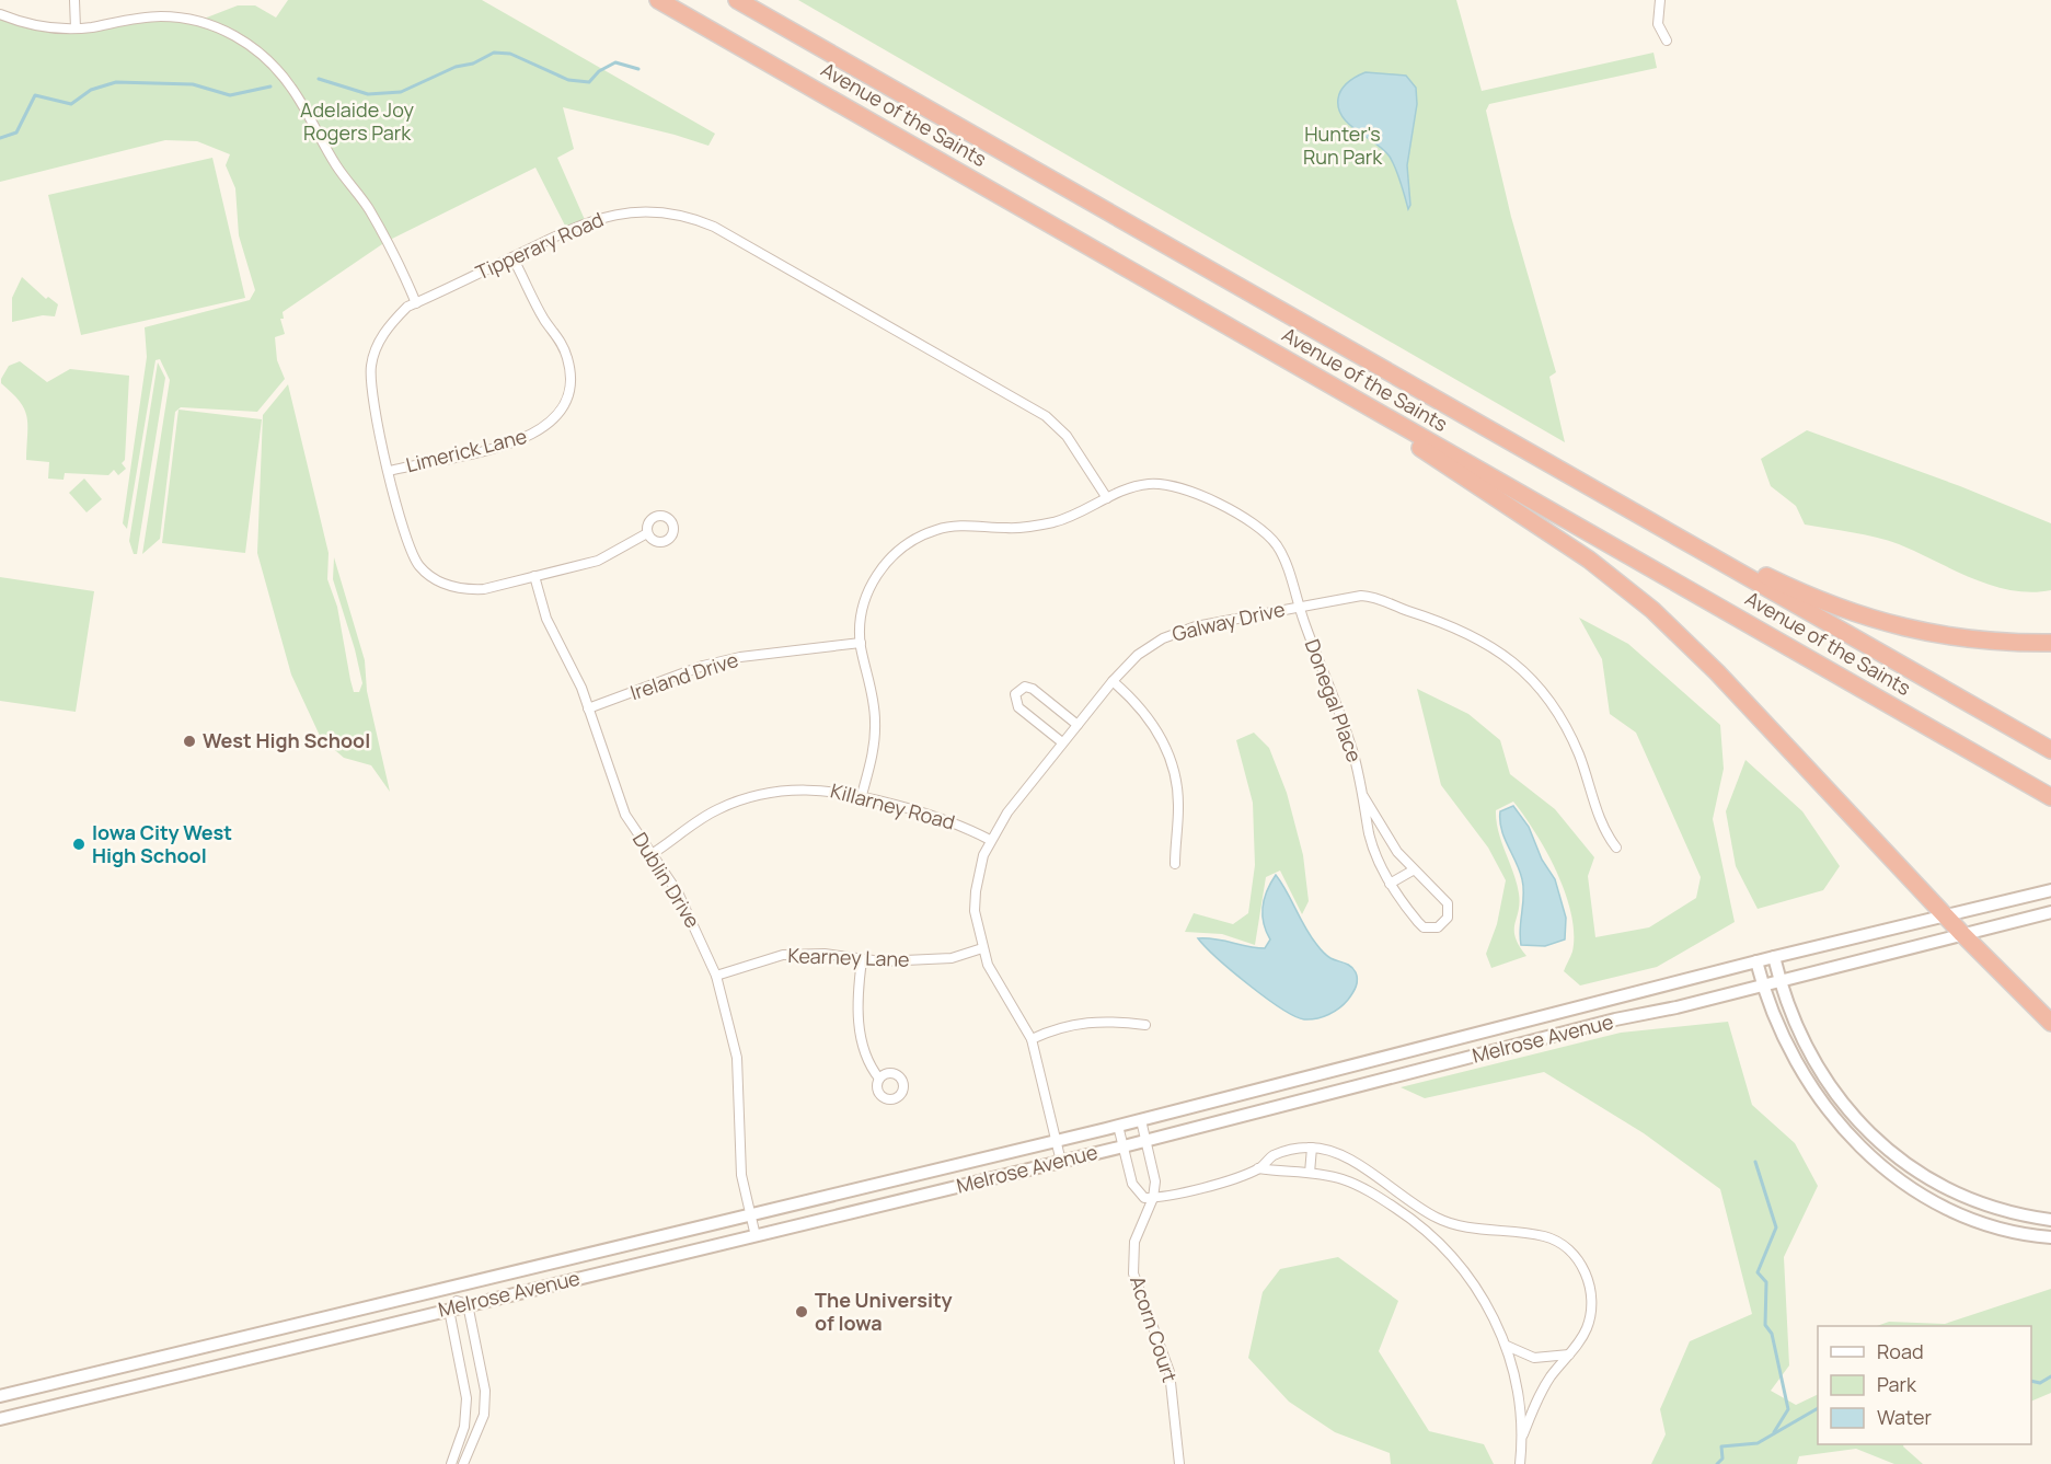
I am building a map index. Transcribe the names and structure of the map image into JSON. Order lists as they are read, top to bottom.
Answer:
{
  "streets": {
    "highway": ["Avenue of the Saints"],
    "main road": ["Melrose Avenue"],
    "street": [
      "Tipperary Road",
      "Limerick Lane",
      "Galway Drive",
      "Ireland Drive",
      "Donegal Place",
      "Killarney Road",
      "Dublin Drive",
      "Kearney Lane",
      "Acorn Court"
    ]
  },
  "crossings": [
    ["Tipperary Road", "Limerick Lane"],
    ["Tipperary Road", "Donegal Place"],
    ["Tipperary Road", "Dublin Drive"],
    ["Galway Drive", "Donegal Place"],
    ["Galway Drive", "Killarney Road"],
    ["Galway Drive", "Kearney Lane"],
    ["Galway Drive", "Melrose Avenue"],
    ["Ireland Drive", "Donegal Place"],
    ["Ireland Drive", "Dublin Drive"],
    ["Donegal Place", "Killarney Road"],
    ["Killarney Road", "Dublin Drive"],
    ["Dublin Drive", "Kearney Lane"],
    ["Dublin Drive", "Melrose Avenue"]
  ],
  "parks": ["Adelaide Joy Rogers Park", "Hunter's Run Park"],
  "places": ["West High School", "Iowa City West High School", "The University of Iowa"],
  "legend": ["Road", "Park", "Water"]
}
